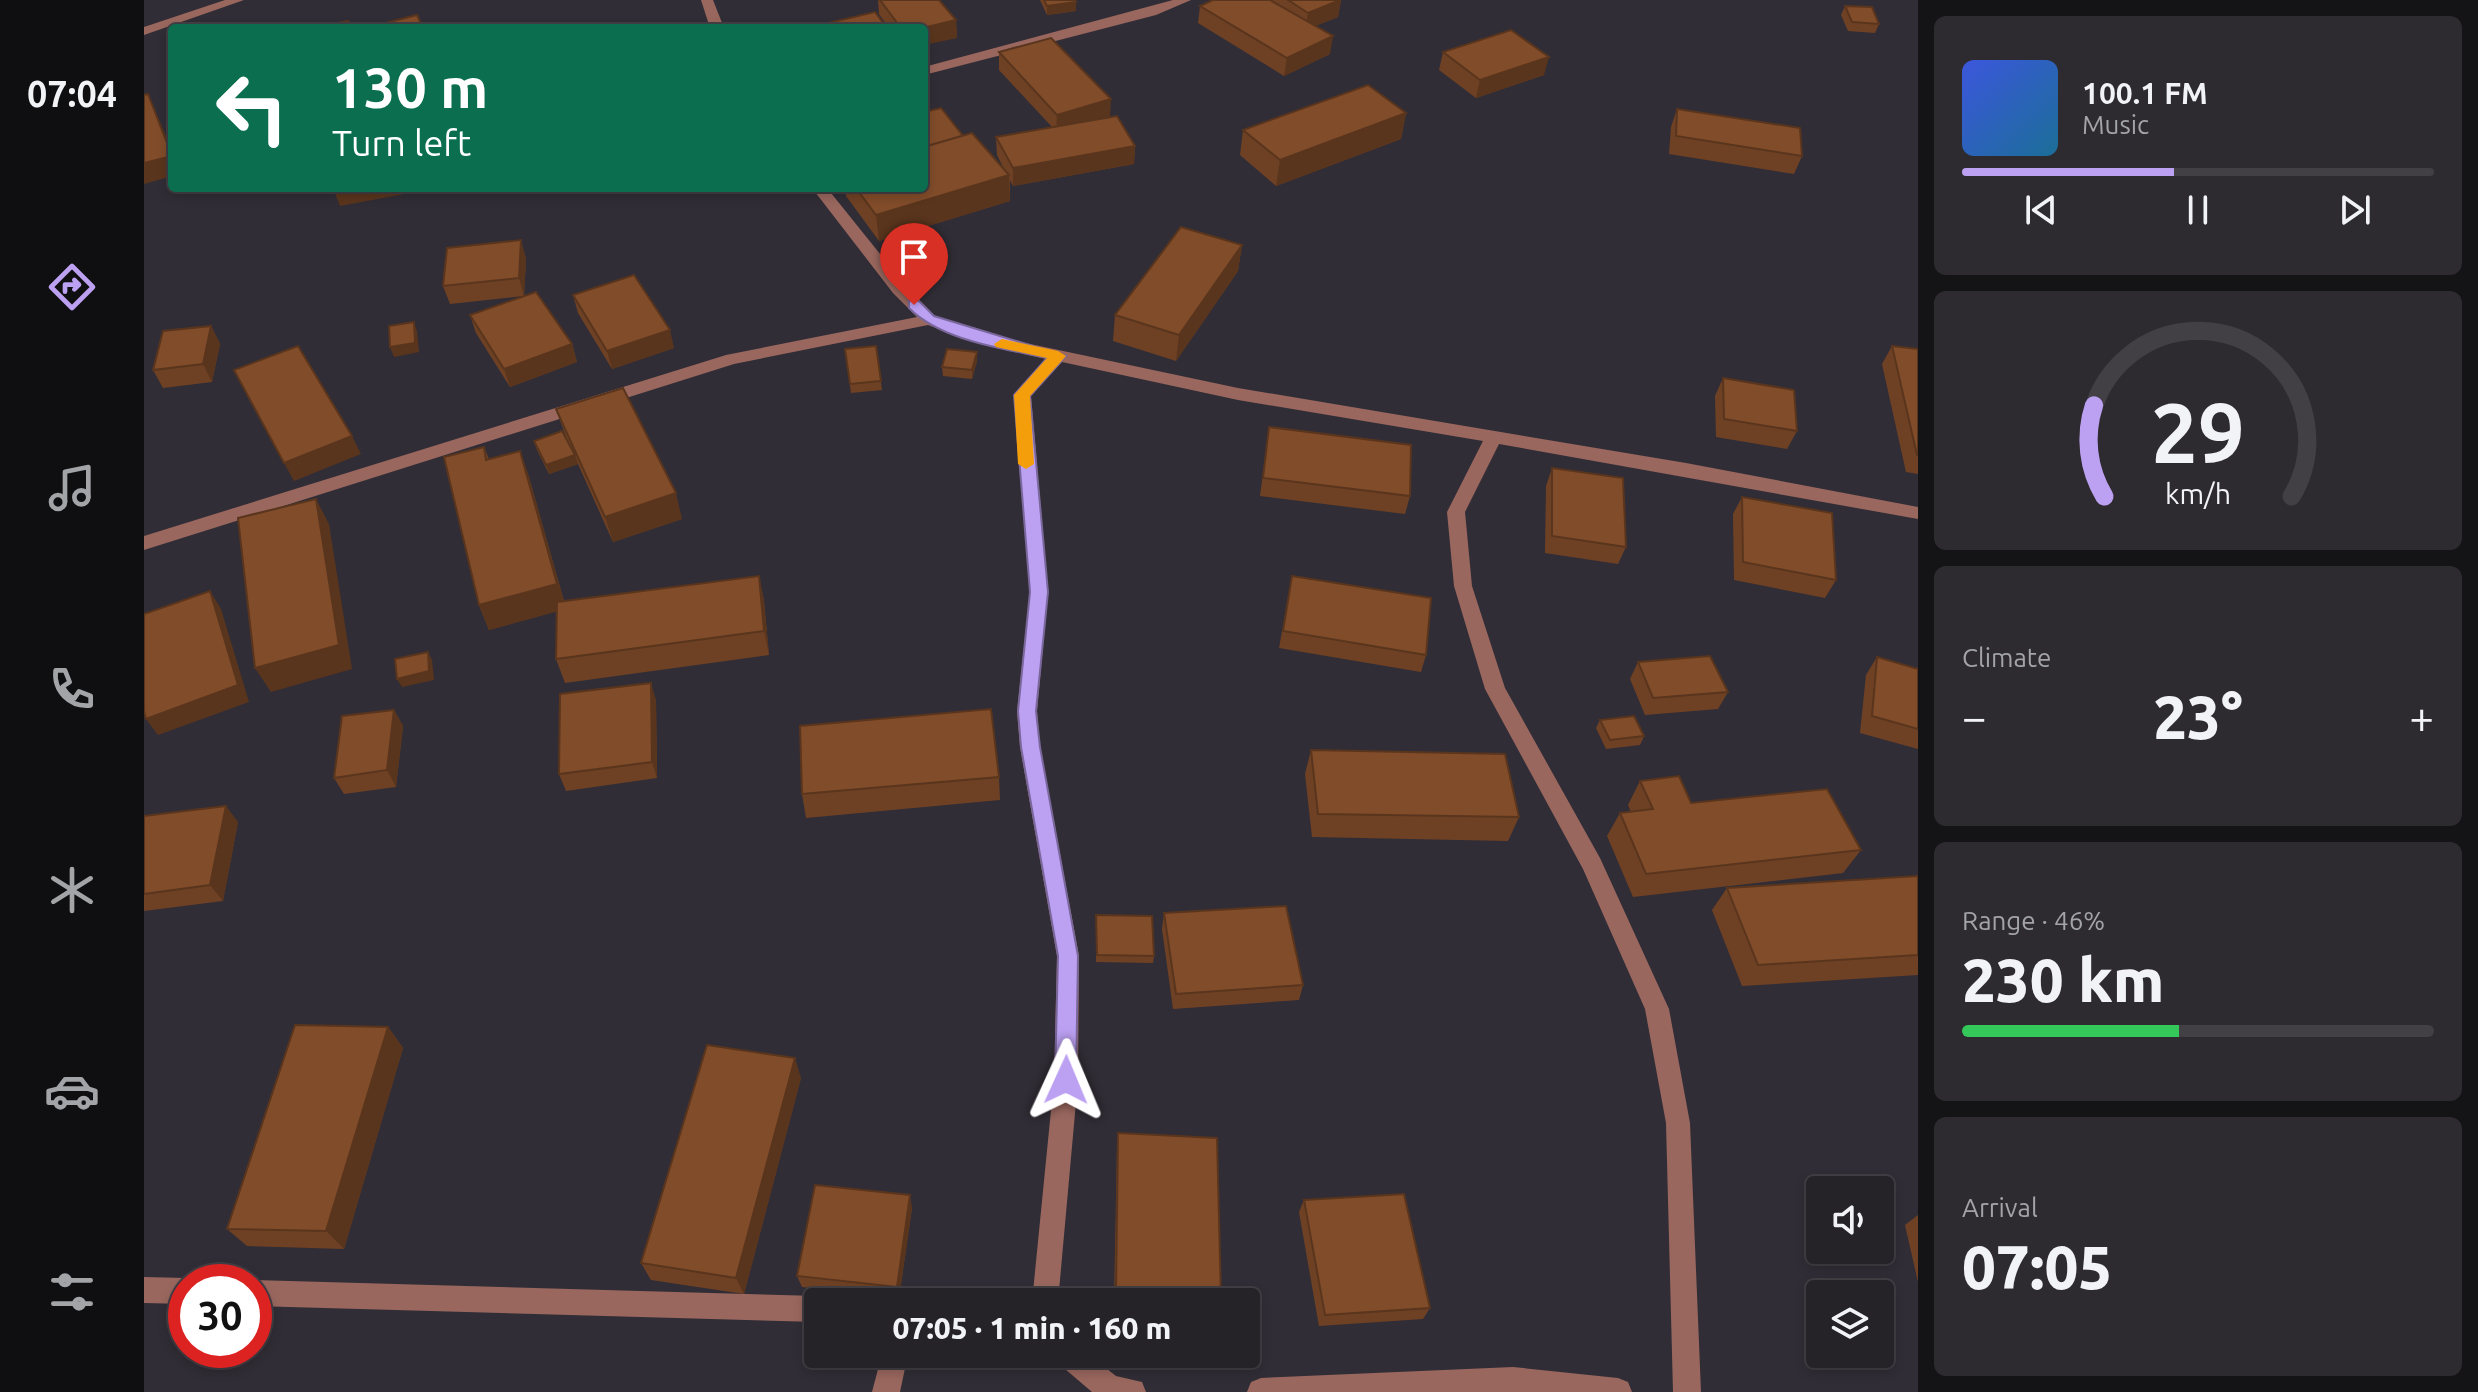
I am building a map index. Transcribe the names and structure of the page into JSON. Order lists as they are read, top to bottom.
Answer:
{
  "page": {
    "tabs": "07:04",
    "turn": ["130 m", "Turn left"],
    "song": ["100.1 FM", "Music"],
    "tile": [
      "Climate",
      ["Range · 46%", "230 km"],
      ["Arrival", "07:05"]
    ],
    "heat": ["−", "23°", "+"],
    "limit": "30",
    "trip": "07:05 · 1 min · 160 m",
    "gauge": ["29", "km/h"]
  }
}
